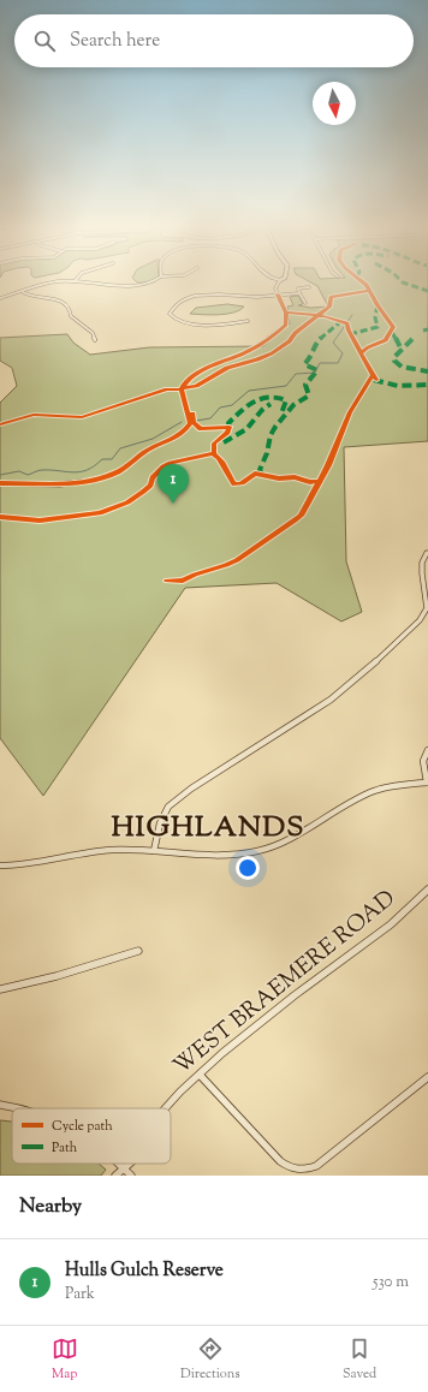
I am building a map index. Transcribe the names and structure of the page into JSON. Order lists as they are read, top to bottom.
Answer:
{
  "streets": {
    "street": ["WEST BRAEMERE ROAD"]
  },
  "districts": ["HIGHLANDS"],
  "legend": ["Cycle path", "Path"],
  "north": "bottom",
  "page": {
    "search": "Search here",
    "pins": "1",
    "heading": "Nearby",
    "list": [
      {
        "mark": "1",
        "name": "Hulls Gulch Reserve",
        "note": "Park",
        "value": "530 m"
      }
    ],
    "nav": ["Map", "Directions", "Saved"]
  }
}
